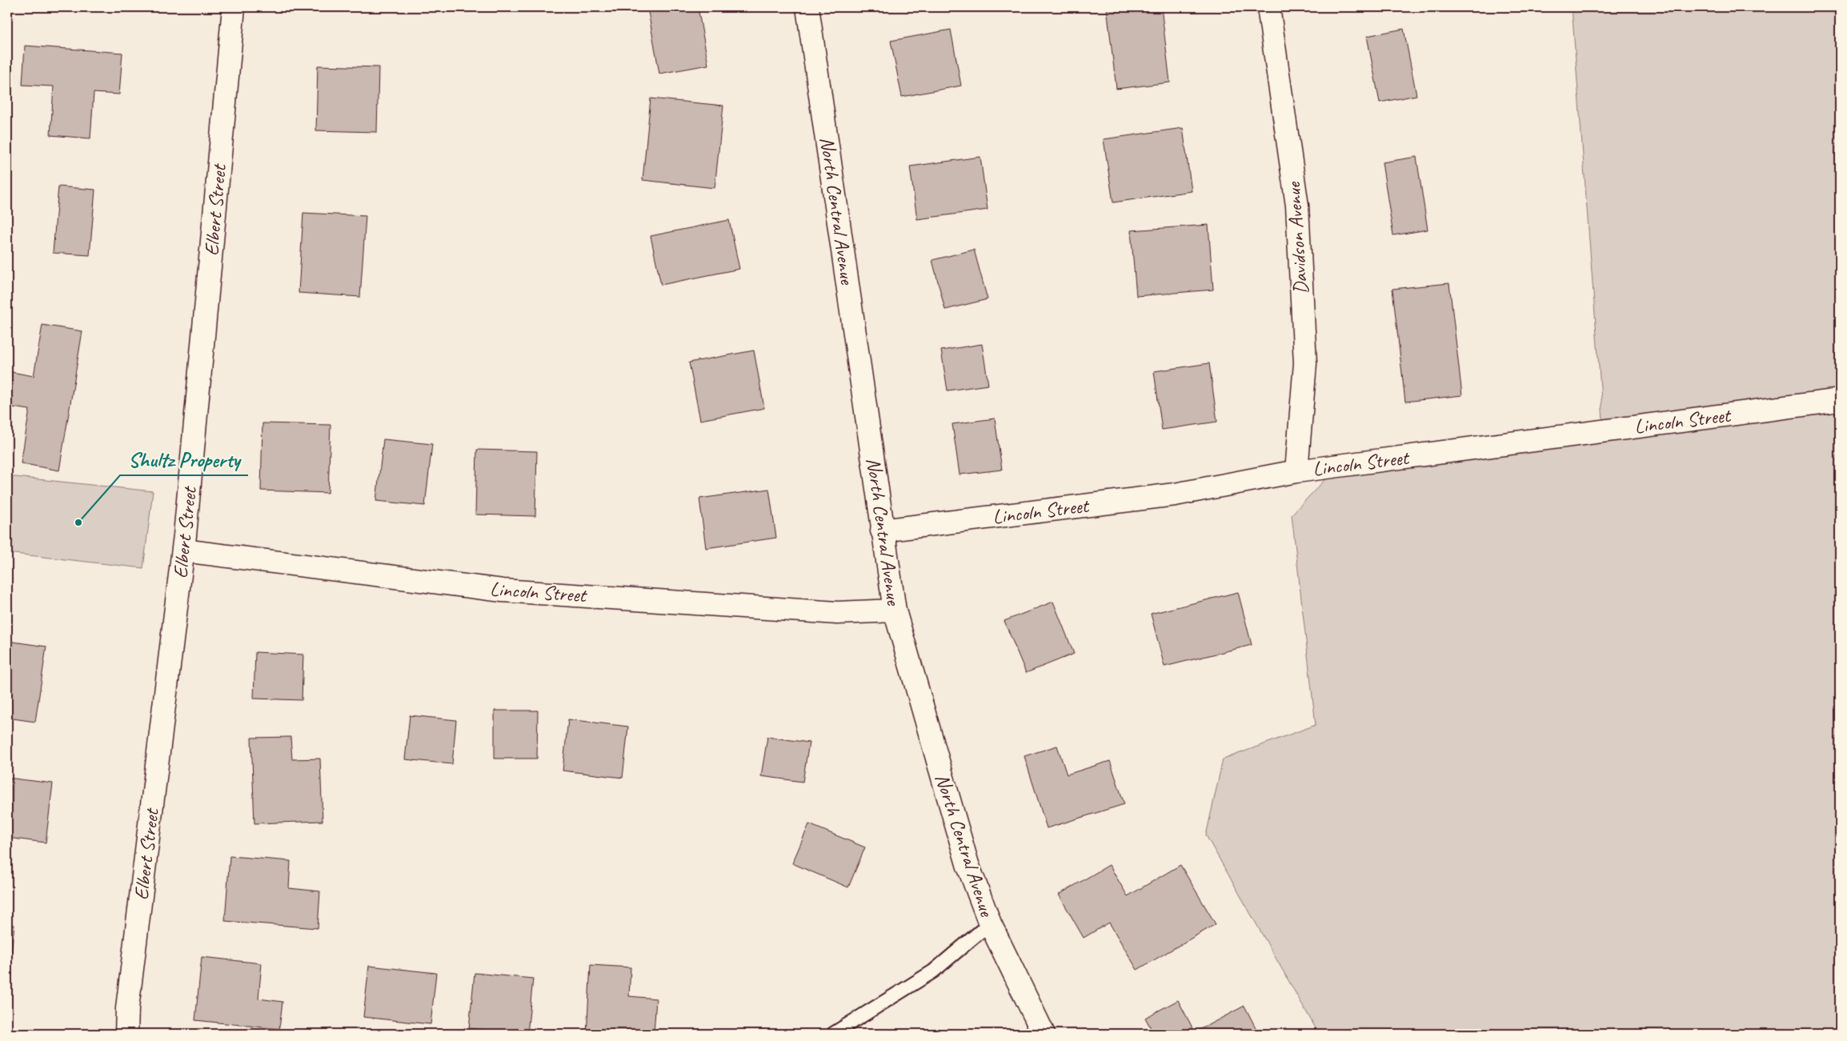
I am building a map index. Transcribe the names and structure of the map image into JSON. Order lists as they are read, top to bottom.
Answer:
{
  "streets": {
    "street": [
      "Elbert Street",
      "North Central Avenue",
      "Davidson Avenue",
      "Lincoln Street"
    ]
  },
  "crossings": [
    ["Elbert Street", "Lincoln Street"],
    ["North Central Avenue", "Lincoln Street"],
    ["Davidson Avenue", "Lincoln Street"]
  ],
  "places": ["Shultz Property"]
}
